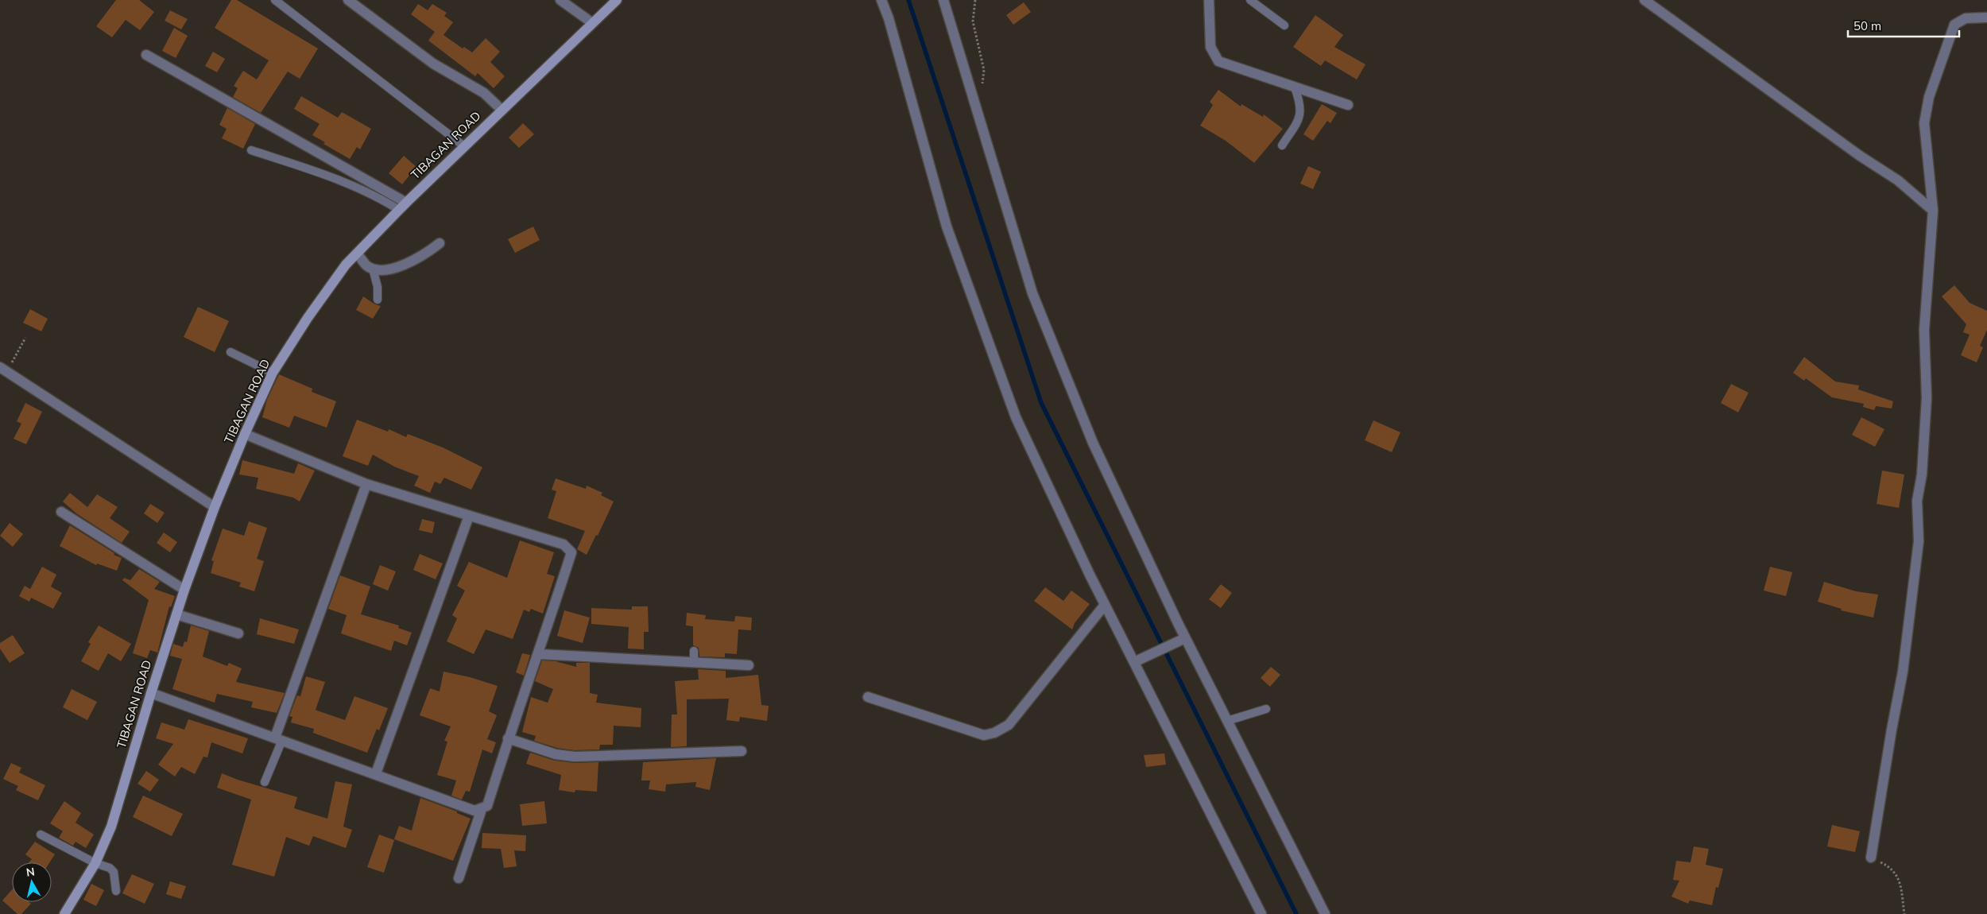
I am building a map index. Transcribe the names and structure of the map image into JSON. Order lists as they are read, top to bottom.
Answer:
{
  "streets": {
    "main road": ["TIBAGAN ROAD"]
  },
  "scale_bar": "50 m",
  "north": "top"
}
